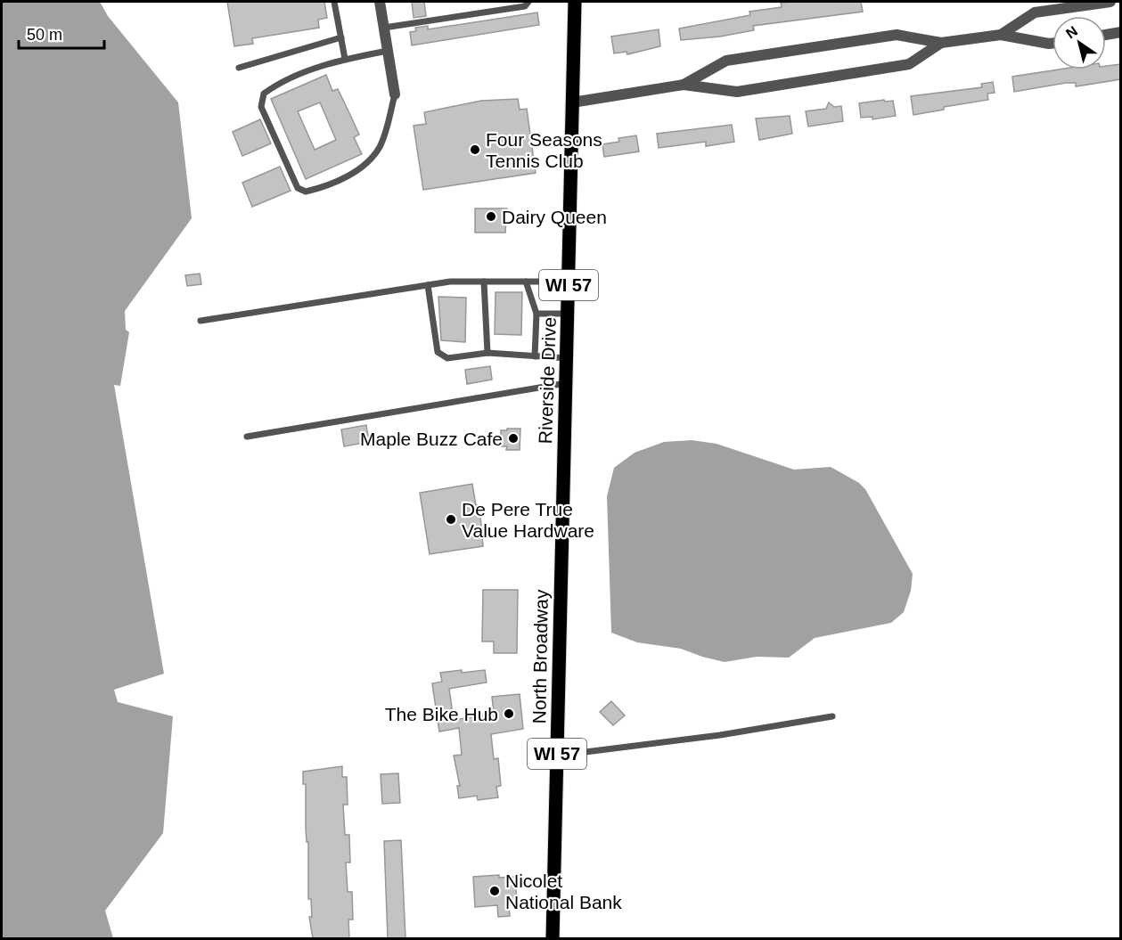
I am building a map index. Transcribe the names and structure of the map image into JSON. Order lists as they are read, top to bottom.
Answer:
{
  "streets": {
    "main road": ["WI 57", "Riverside Drive", "North Broadway"]
  },
  "crossings": [
    ["Riverside Drive", "North Broadway"]
  ],
  "places": [
    "Four Seasons Tennis Club",
    "Dairy Queen",
    "Maple Buzz Cafe",
    "De Pere True Value Hardware",
    "The Bike Hub",
    "Nicolet National Bank"
  ],
  "scale_bar": "50 m",
  "north": "top left"
}
